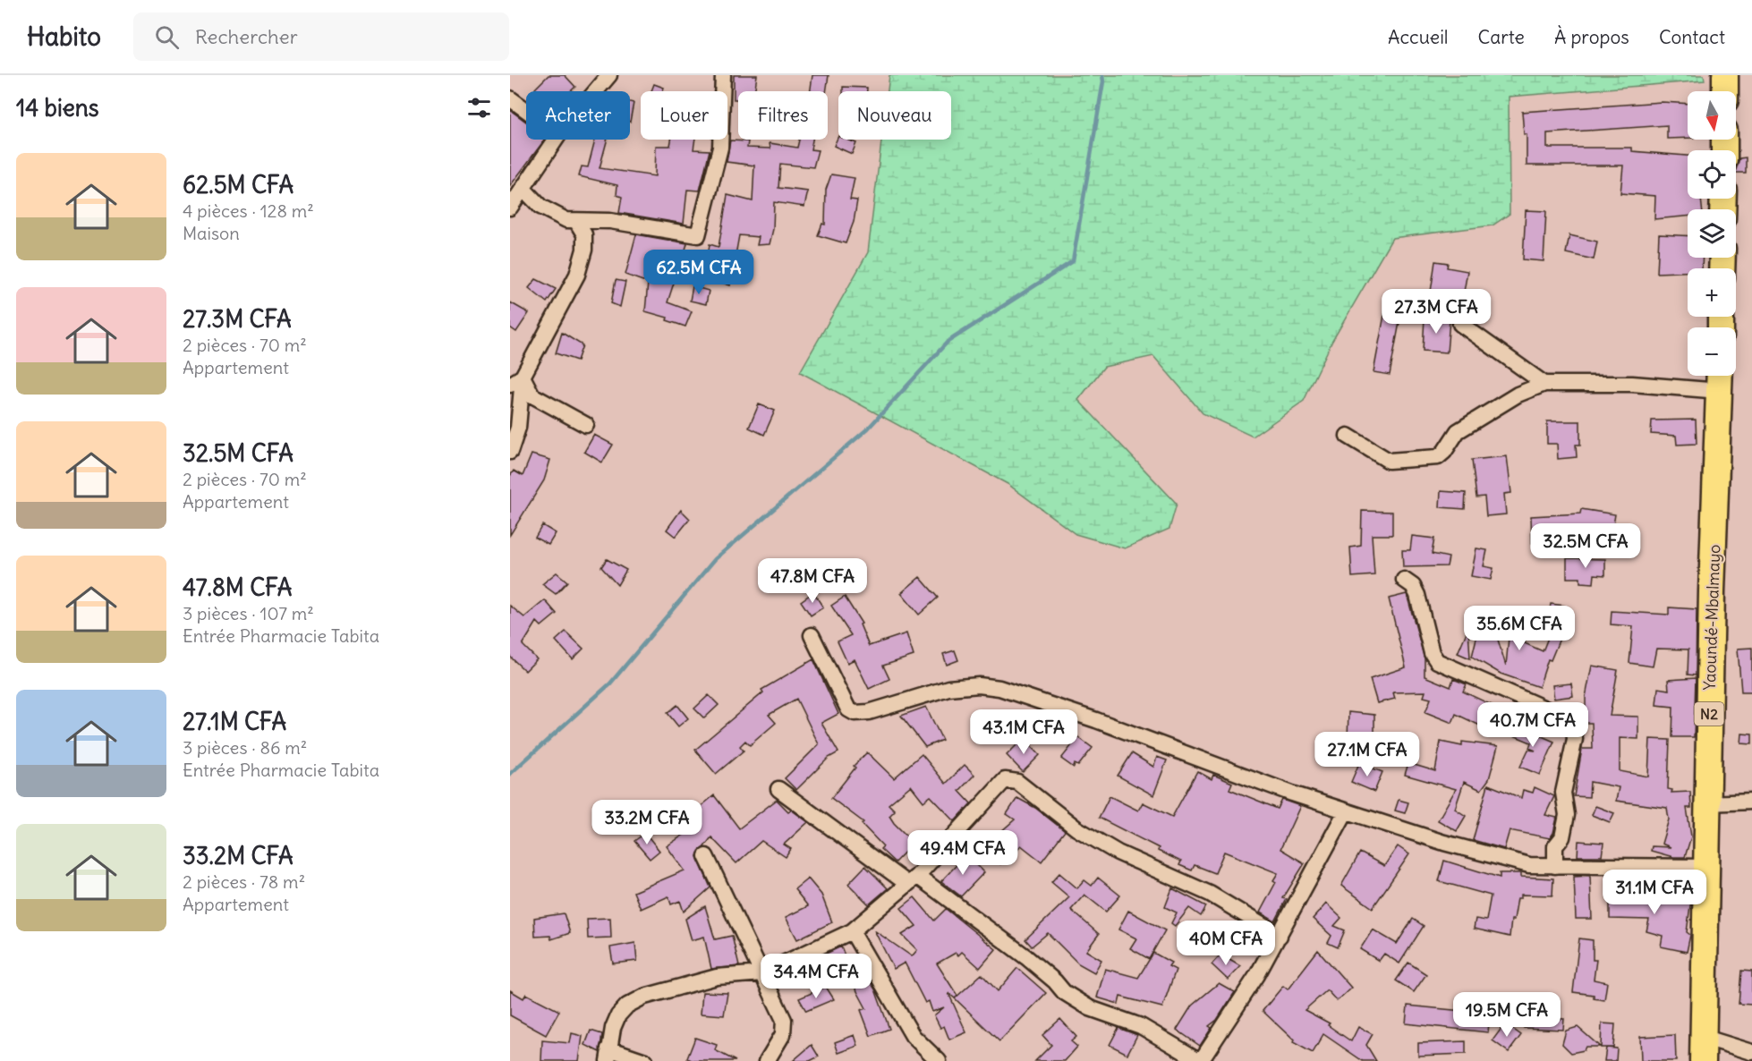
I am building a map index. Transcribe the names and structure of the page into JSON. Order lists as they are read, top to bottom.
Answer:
{
  "streets": {
    "highway": ["Yaoundé-Mbalmayo", "N2"]
  },
  "north": "bottom",
  "page": {
    "header": "Habito",
    "search": "Rechercher",
    "nav": [
      "Accueil",
      "Carte",
      "À propos",
      "Contact"
    ],
    "heading": "14 biens",
    "map_buttons": ["+", "−"],
    "chip": [
      "Acheter",
      "Louer",
      "Filtres",
      "Nouveau"
    ],
    "list": [
      {
        "name": "62.5M CFA",
        "note": "4 pièces · 128 m² · Maison"
      },
      {
        "name": "27.3M CFA",
        "note": "2 pièces · 70 m² · Appartement"
      },
      {
        "name": "32.5M CFA",
        "note": "2 pièces · 70 m² · Appartement"
      },
      {
        "name": "47.8M CFA",
        "note": "3 pièces · 107 m² · Entrée Pharmacie Tabita"
      },
      {
        "name": "27.1M CFA",
        "note": "3 pièces · 86 m² · Entrée Pharmacie Tabita"
      },
      {
        "name": "33.2M CFA",
        "note": "2 pièces · 78 m² · Appartement"
      }
    ],
    "price": [
      "62.5M CFA",
      "27.3M CFA",
      "32.5M CFA",
      "47.8M CFA",
      "35.6M CFA",
      "40.7M CFA",
      "43.1M CFA",
      "27.1M CFA",
      "33.2M CFA",
      "49.4M CFA",
      "31.1M CFA",
      "40M CFA",
      "34.4M CFA",
      "19.5M CFA"
    ]
  }
}
